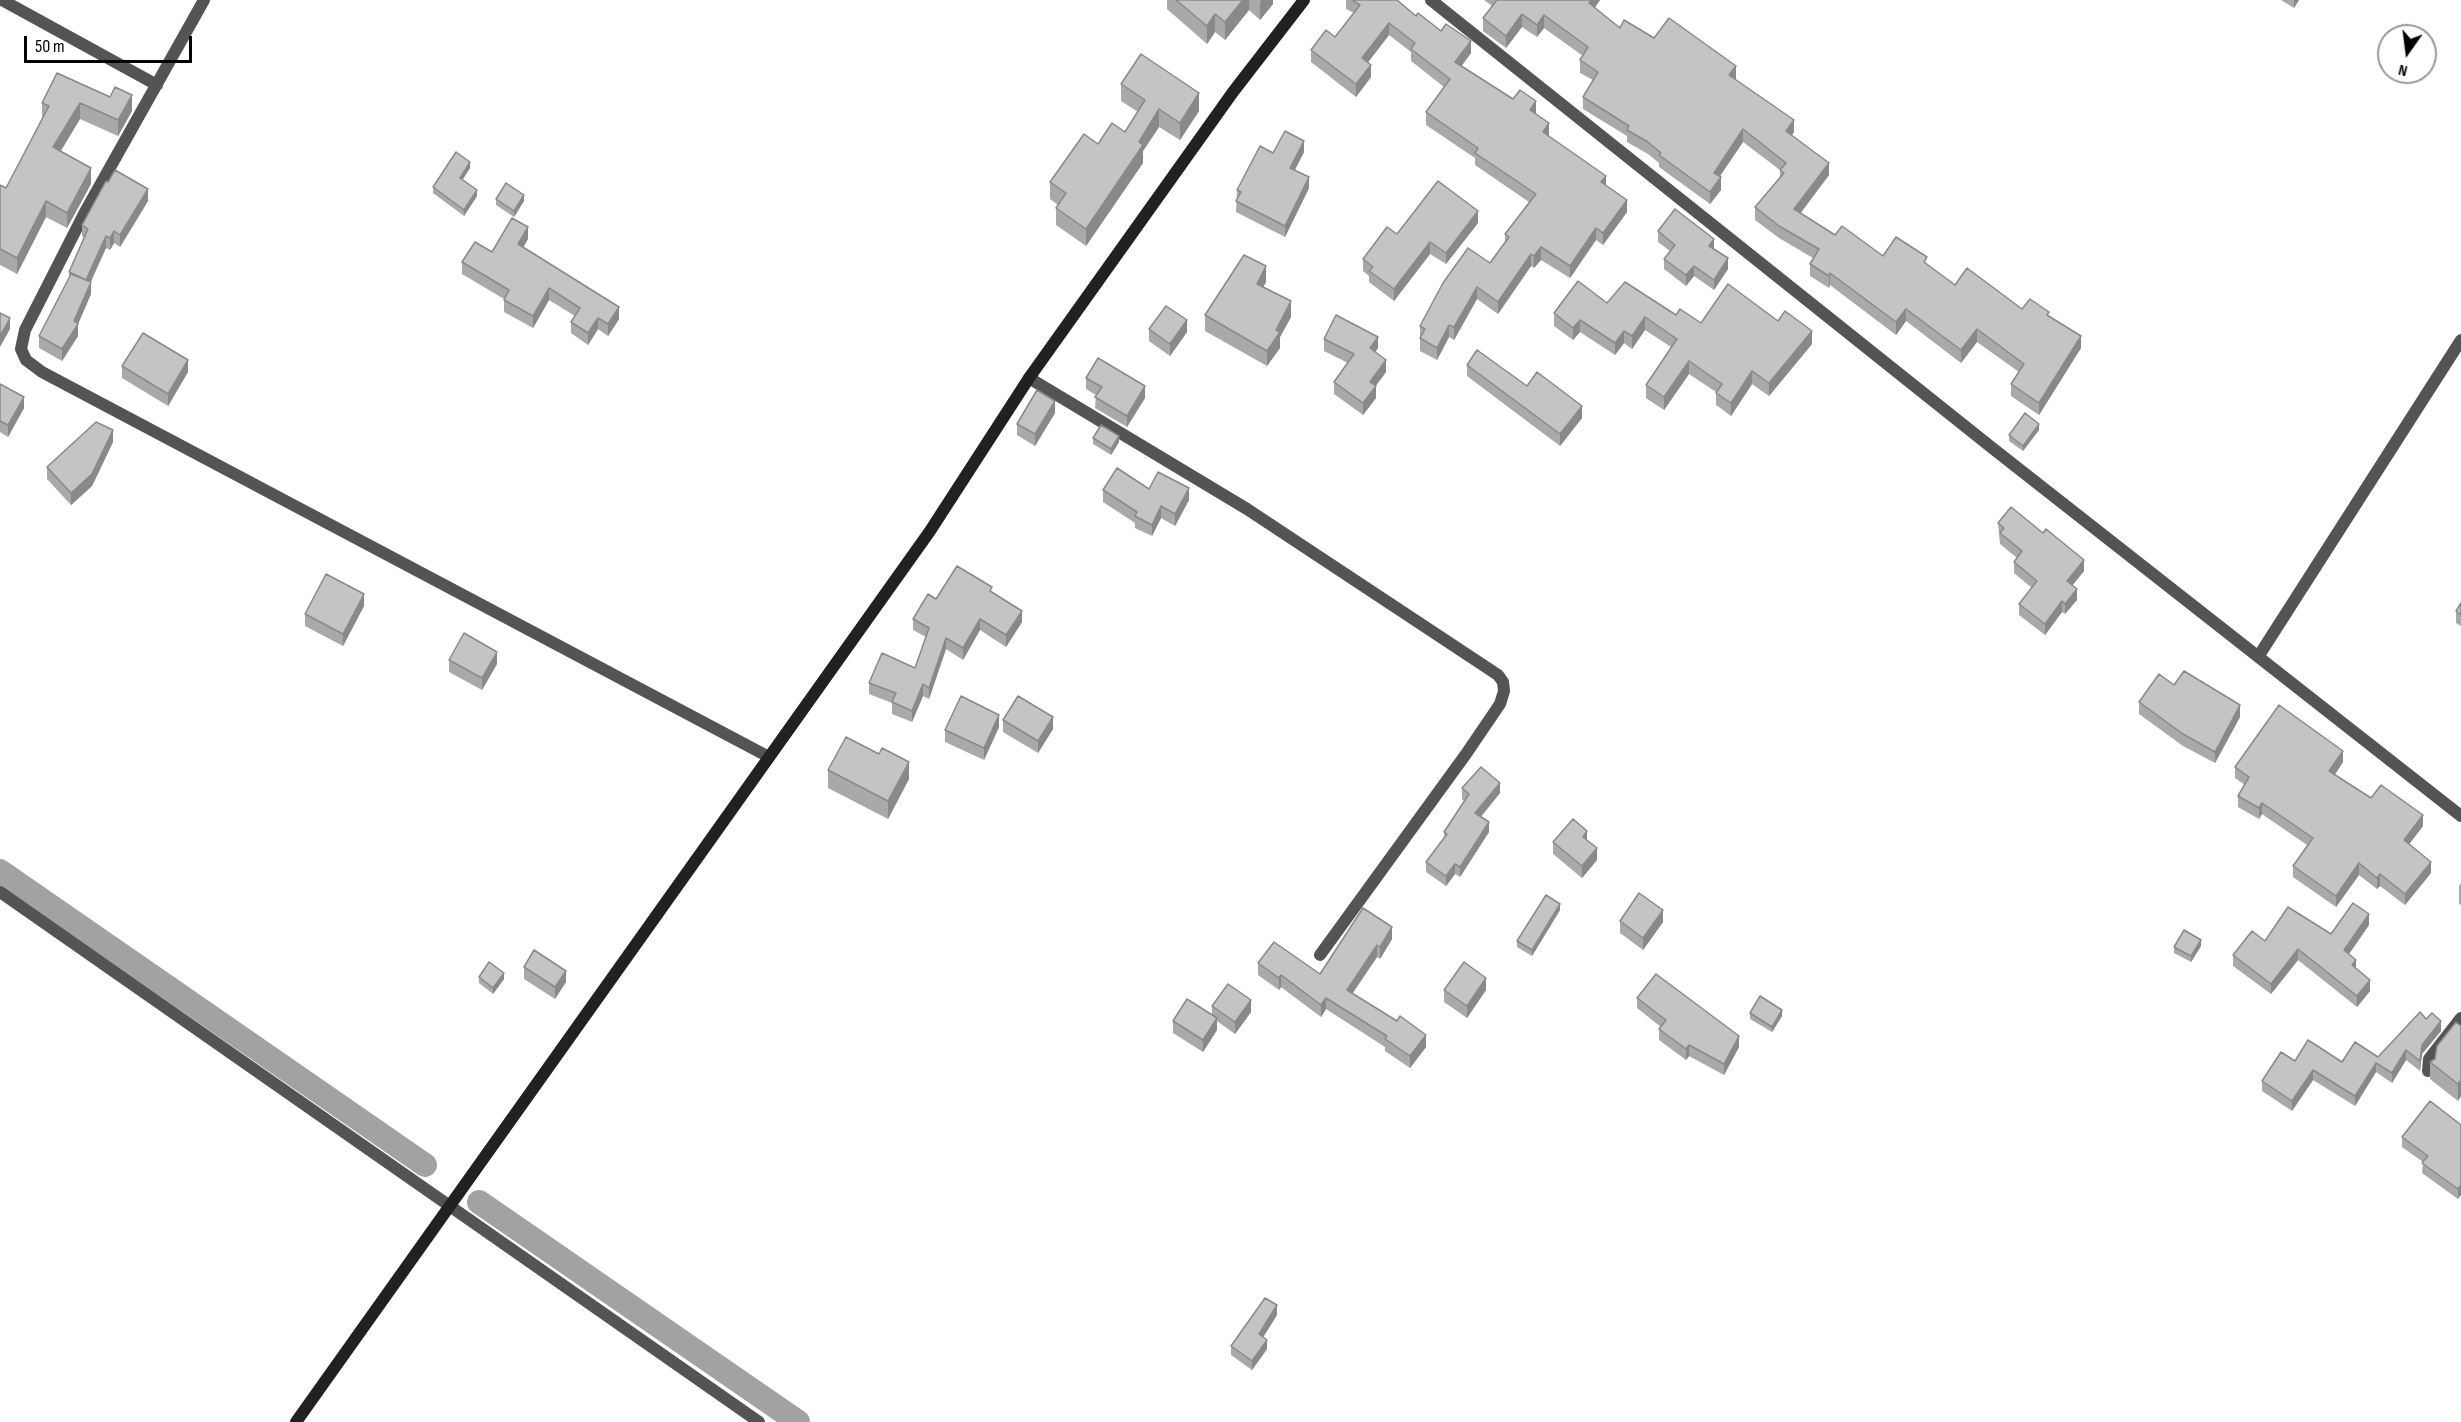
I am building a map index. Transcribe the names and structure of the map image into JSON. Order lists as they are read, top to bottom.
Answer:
{
  "scale_bar": "50 m",
  "north": "bottom"
}
